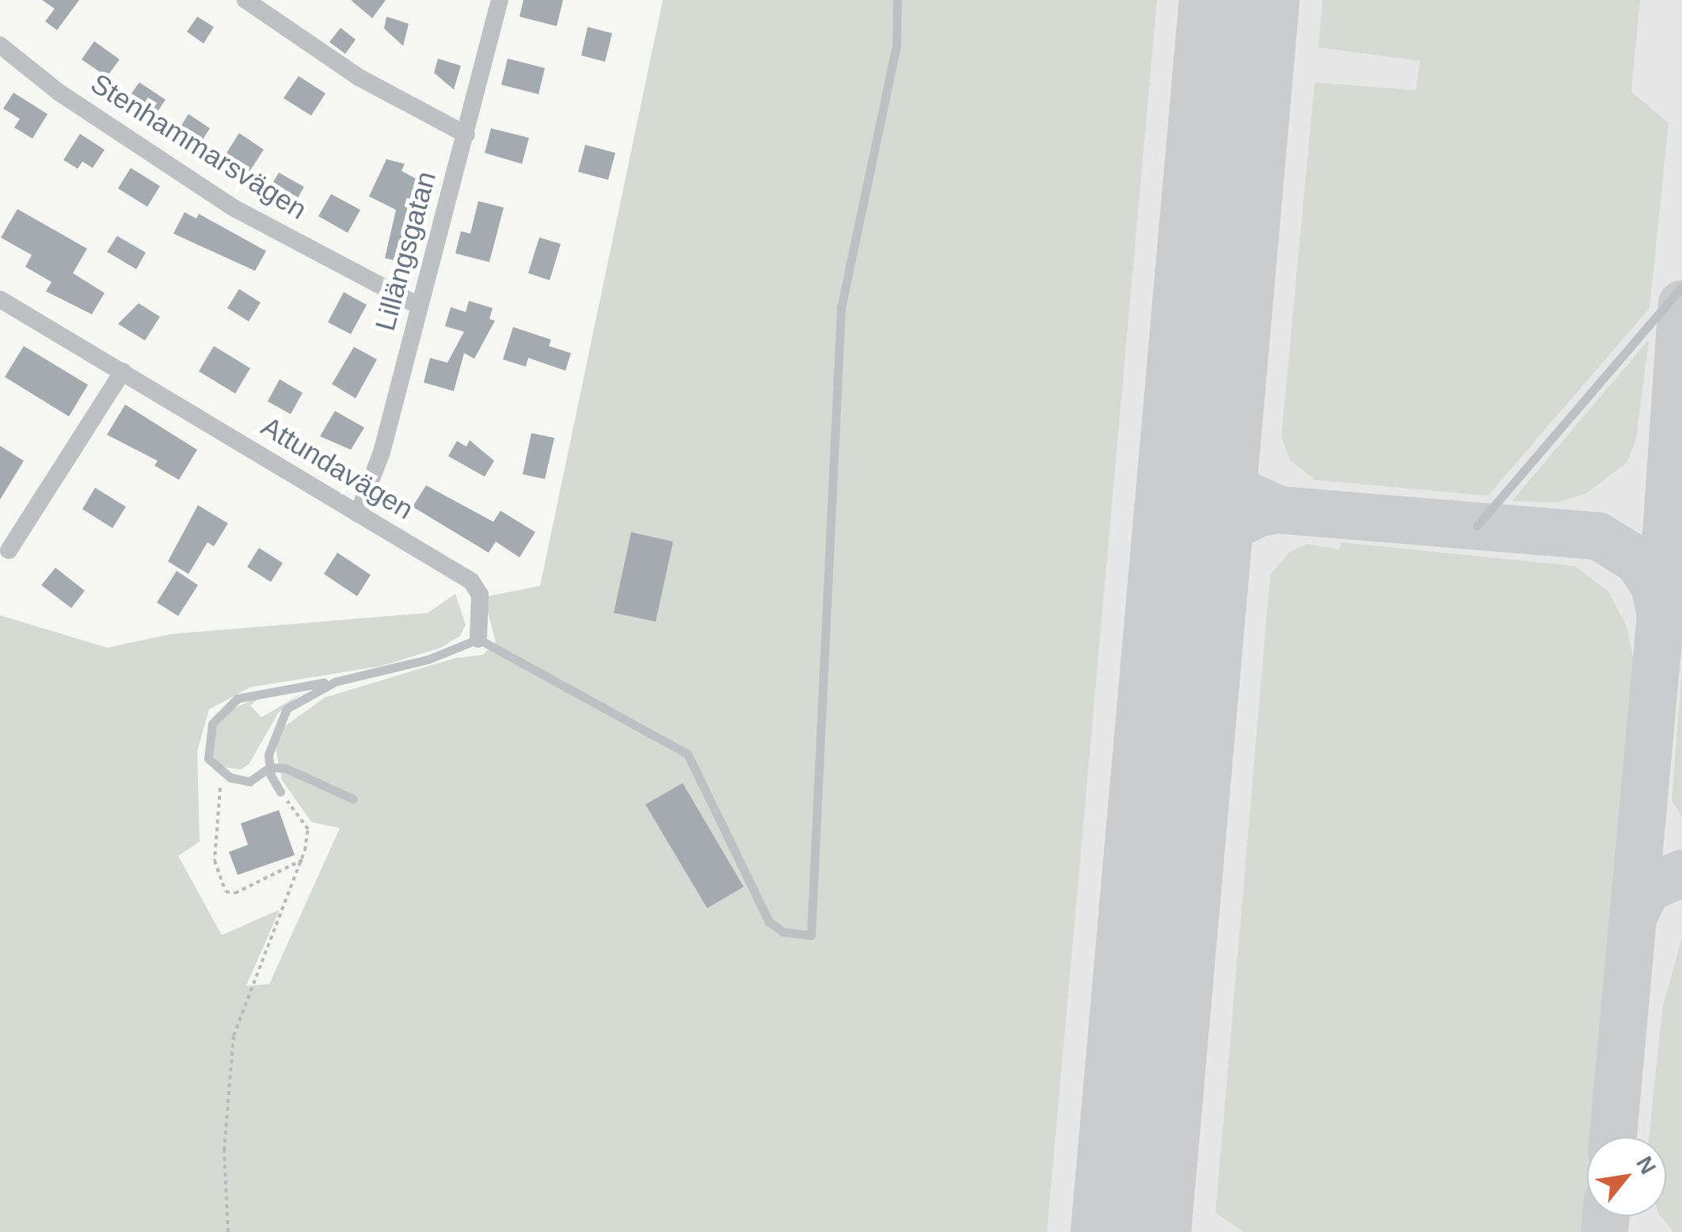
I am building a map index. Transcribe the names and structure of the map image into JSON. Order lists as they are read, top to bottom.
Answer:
{
  "streets": {
    "street": ["Stenhammarsvägen", "Lillängsgatan", "Attundavägen"]
  },
  "crossings": [
    ["Stenhammarsvägen", "Lillängsgatan"],
    ["Lillängsgatan", "Attundavägen"]
  ],
  "north": "top right"
}
